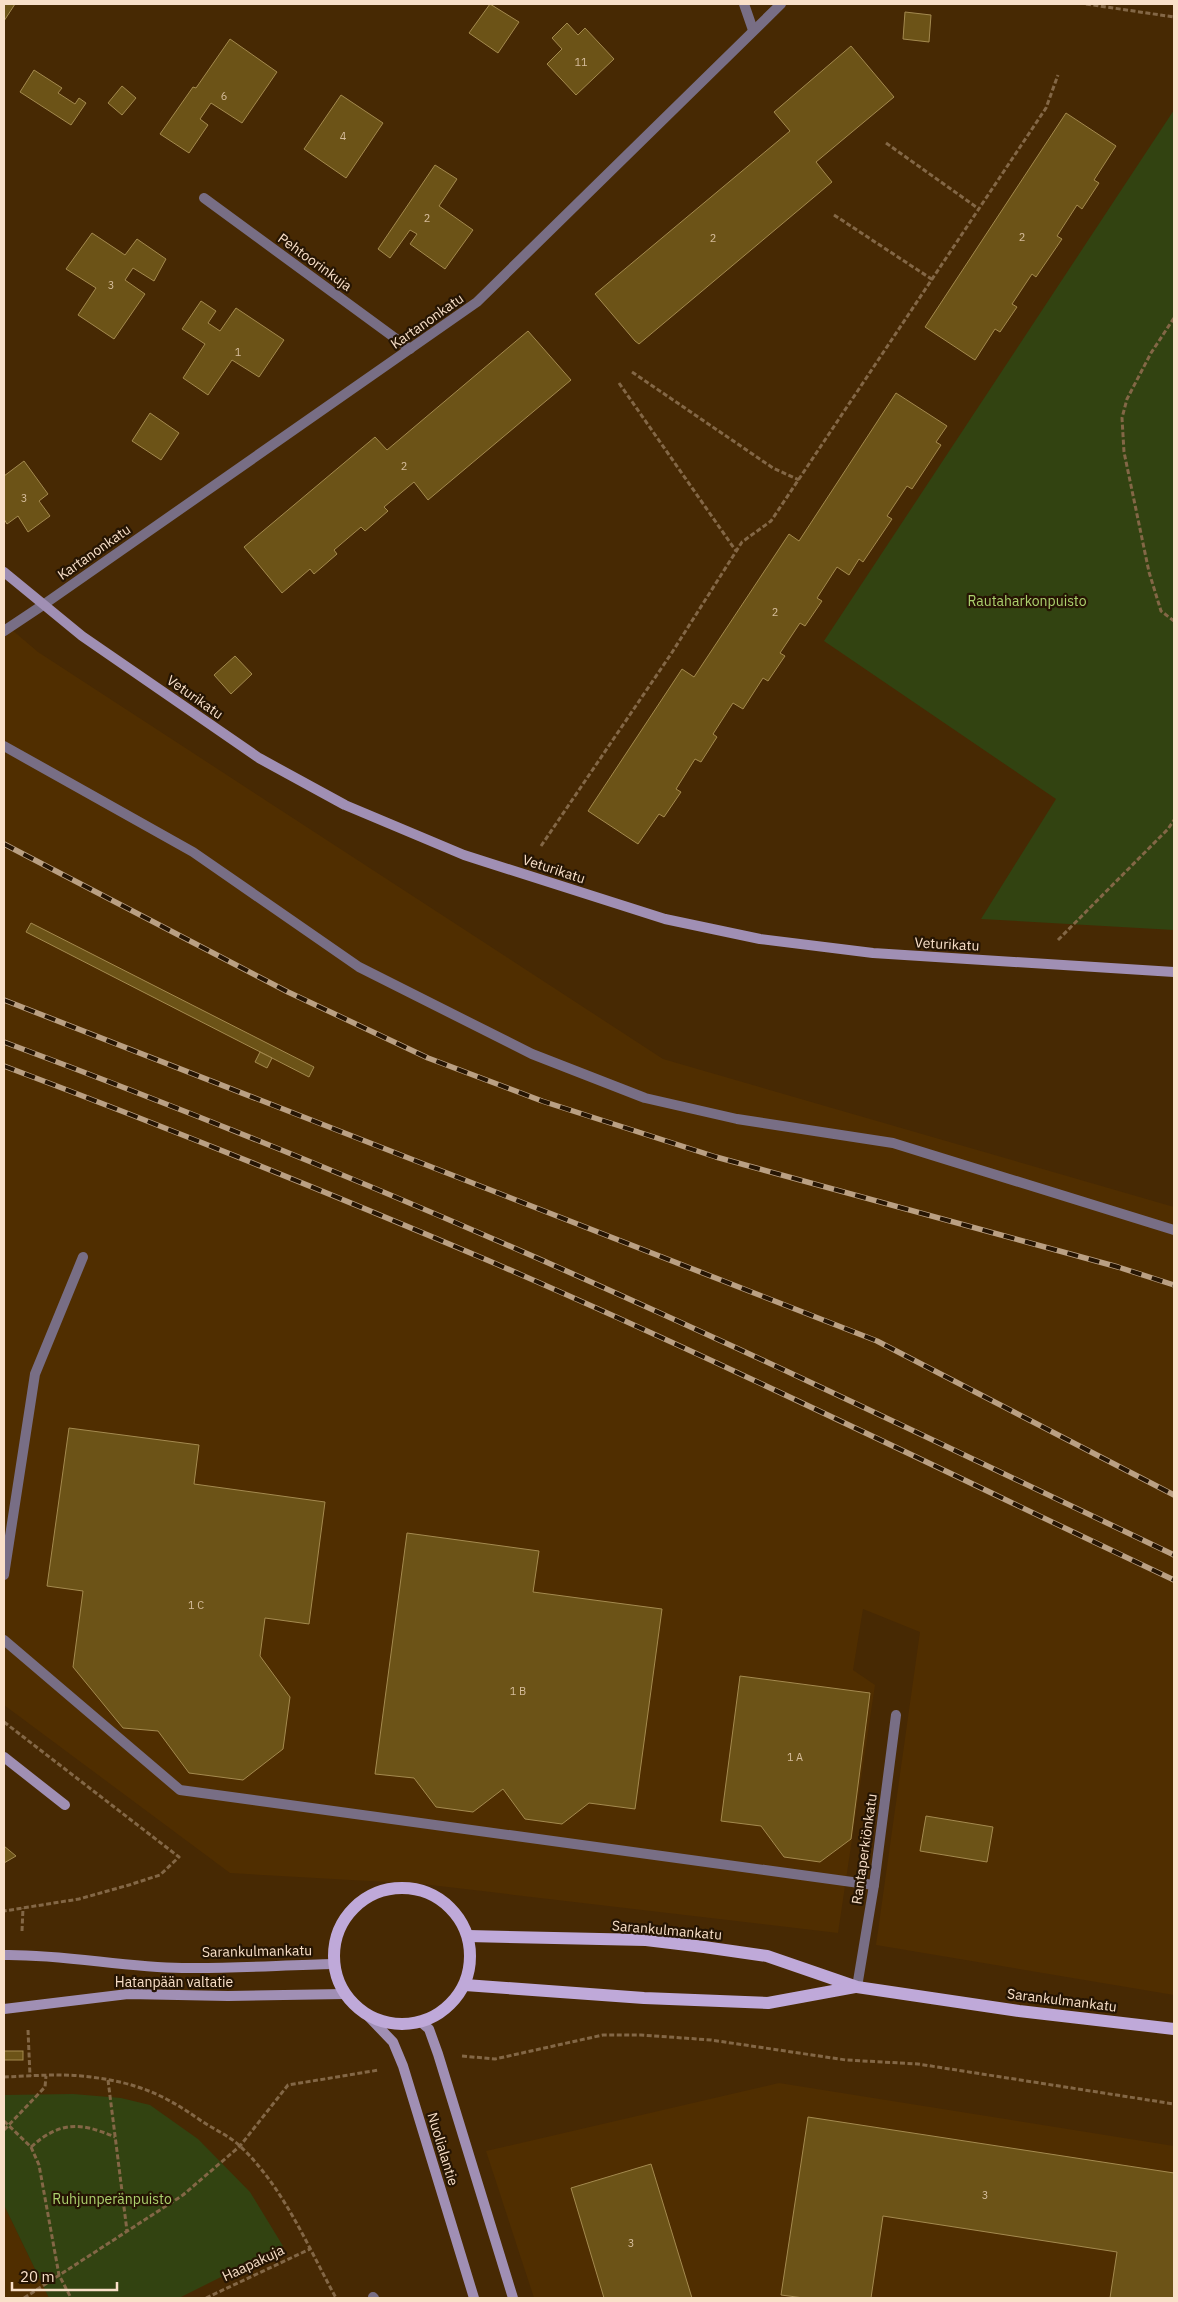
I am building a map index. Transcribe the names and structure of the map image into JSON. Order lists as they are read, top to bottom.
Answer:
{
  "streets": {
    "main road": ["Sarankulmankatu"],
    "street": [
      "Pehtoorinkuja",
      "Kartanonkatu",
      "Veturikatu",
      "Rantaperkiönkatu",
      "Hatanpään valtatie",
      "Nuolialantie"
    ],
    "path": ["Haapakuja"]
  },
  "crossings": [
    ["Pehtoorinkuja", "Kartanonkatu"],
    ["Kartanonkatu", "Veturikatu"],
    ["Rantaperkiönkatu", "Sarankulmankatu"],
    ["Sarankulmankatu", "Hatanpään valtatie"],
    ["Sarankulmankatu", "Nuolialantie"],
    ["Hatanpään valtatie", "Nuolialantie"]
  ],
  "parks": ["Rautaharkonpuisto", "Ruhjunperänpuisto"],
  "house_numbers": [
    "11",
    "6",
    "4",
    "2",
    "2",
    "2",
    "3",
    "1",
    "2",
    "3",
    "2",
    "1 C",
    "1 B",
    "1 A",
    "3",
    "3"
  ],
  "scale_bar": "20 m"
}
